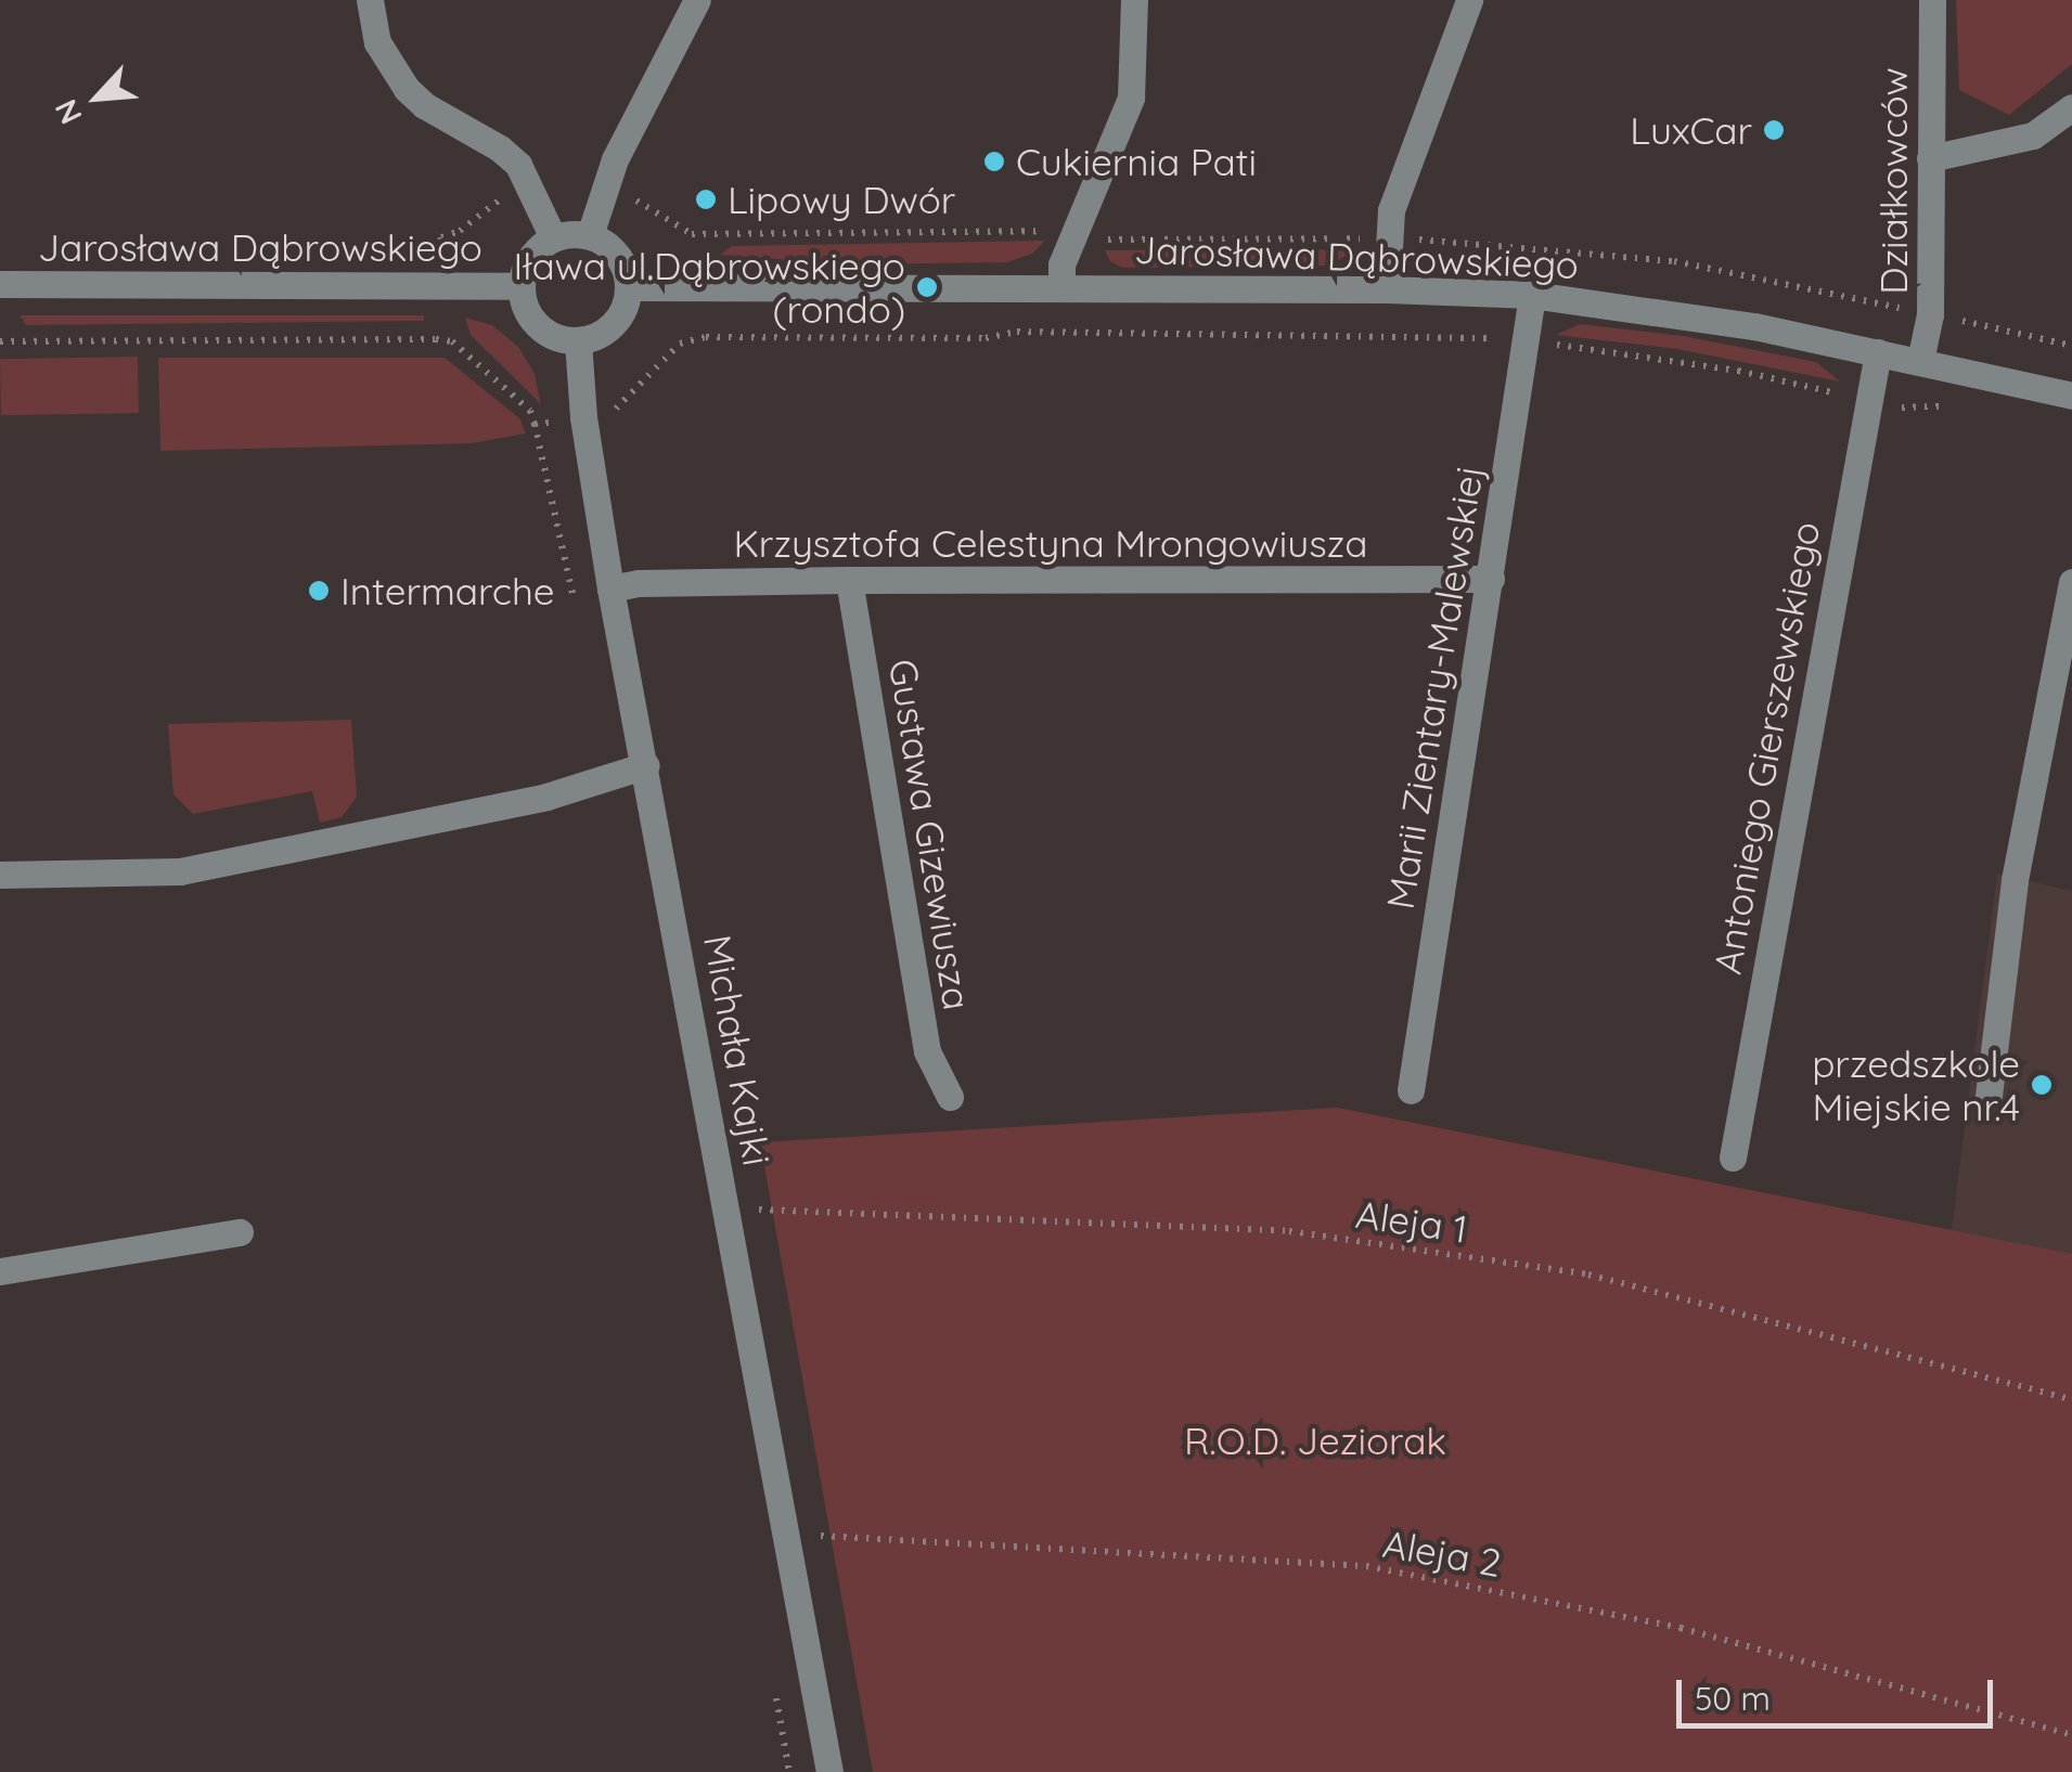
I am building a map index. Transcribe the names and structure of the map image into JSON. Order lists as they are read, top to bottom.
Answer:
{
  "streets": {
    "street": [
      "Działkowców",
      "Jarosława Dąbrowskiego",
      "Krzysztofa Celestyna Mrongowiusza",
      "Marii Zientary-Malewskiej",
      "Antoniego Gierszewskiego",
      "Gustawa Gizewiusza",
      "Michała Kajki"
    ],
    "path": ["Aleja 1", "Aleja 2"]
  },
  "crossings": [
    ["Działkowców", "Jarosława Dąbrowskiego"],
    ["Jarosława Dąbrowskiego", "Marii Zientary-Malewskiej"],
    ["Jarosława Dąbrowskiego", "Antoniego Gierszewskiego"],
    ["Jarosława Dąbrowskiego", "Michała Kajki"],
    ["Krzysztofa Celestyna Mrongowiusza", "Marii Zientary-Malewskiej"],
    ["Krzysztofa Celestyna Mrongowiusza", "Gustawa Gizewiusza"],
    ["Krzysztofa Celestyna Mrongowiusza", "Michała Kajki"],
    ["Michała Kajki", "Aleja 1"],
    ["Michała Kajki", "Aleja 2"]
  ],
  "parks": ["R.O.D. Jeziorak"],
  "places": [
    "LuxCar",
    "Cukiernia Pati",
    "Lipowy Dwór",
    "Iława ul.Dąbrowskiego (rondo)",
    "Intermarche",
    "przedszkole Miejskie nr.4"
  ],
  "scale_bar": "50 m",
  "north": "bottom left"
}
